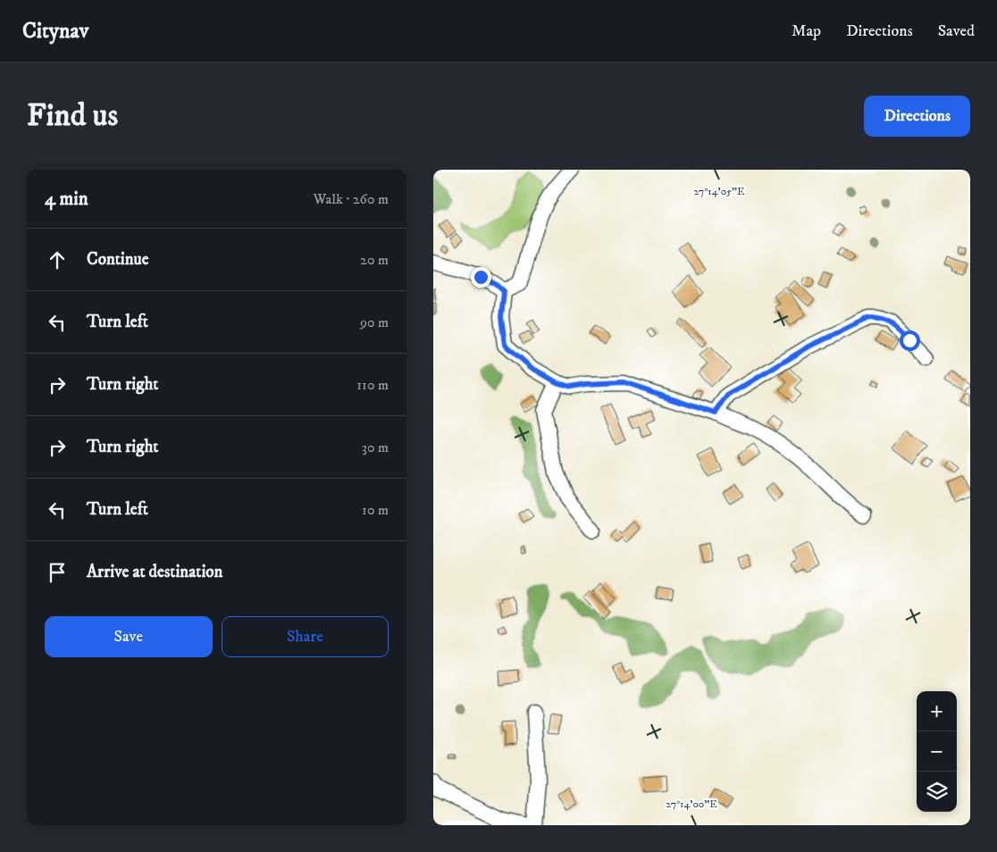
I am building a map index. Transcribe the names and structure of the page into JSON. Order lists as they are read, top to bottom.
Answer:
{
  "page": {
    "header": "Citynav",
    "nav": ["Map", "Directions", "Saved"],
    "buttons": [
      "Directions",
      ["Save", "Share"]
    ],
    "title": "Find us",
    "heading": ["4 min", "Walk · 260 m"],
    "list": [
      ["Continue", "20 m"],
      ["Turn left", "90 m"],
      ["Turn right", "110 m"],
      ["Turn right", "30 m"],
      ["Turn left", "10 m"],
      "Arrive at destination"
    ],
    "map_buttons": ["+", "−"]
  },
  "coordinates": ["27°14'05\"E", "27°14'00\"E"]
}
